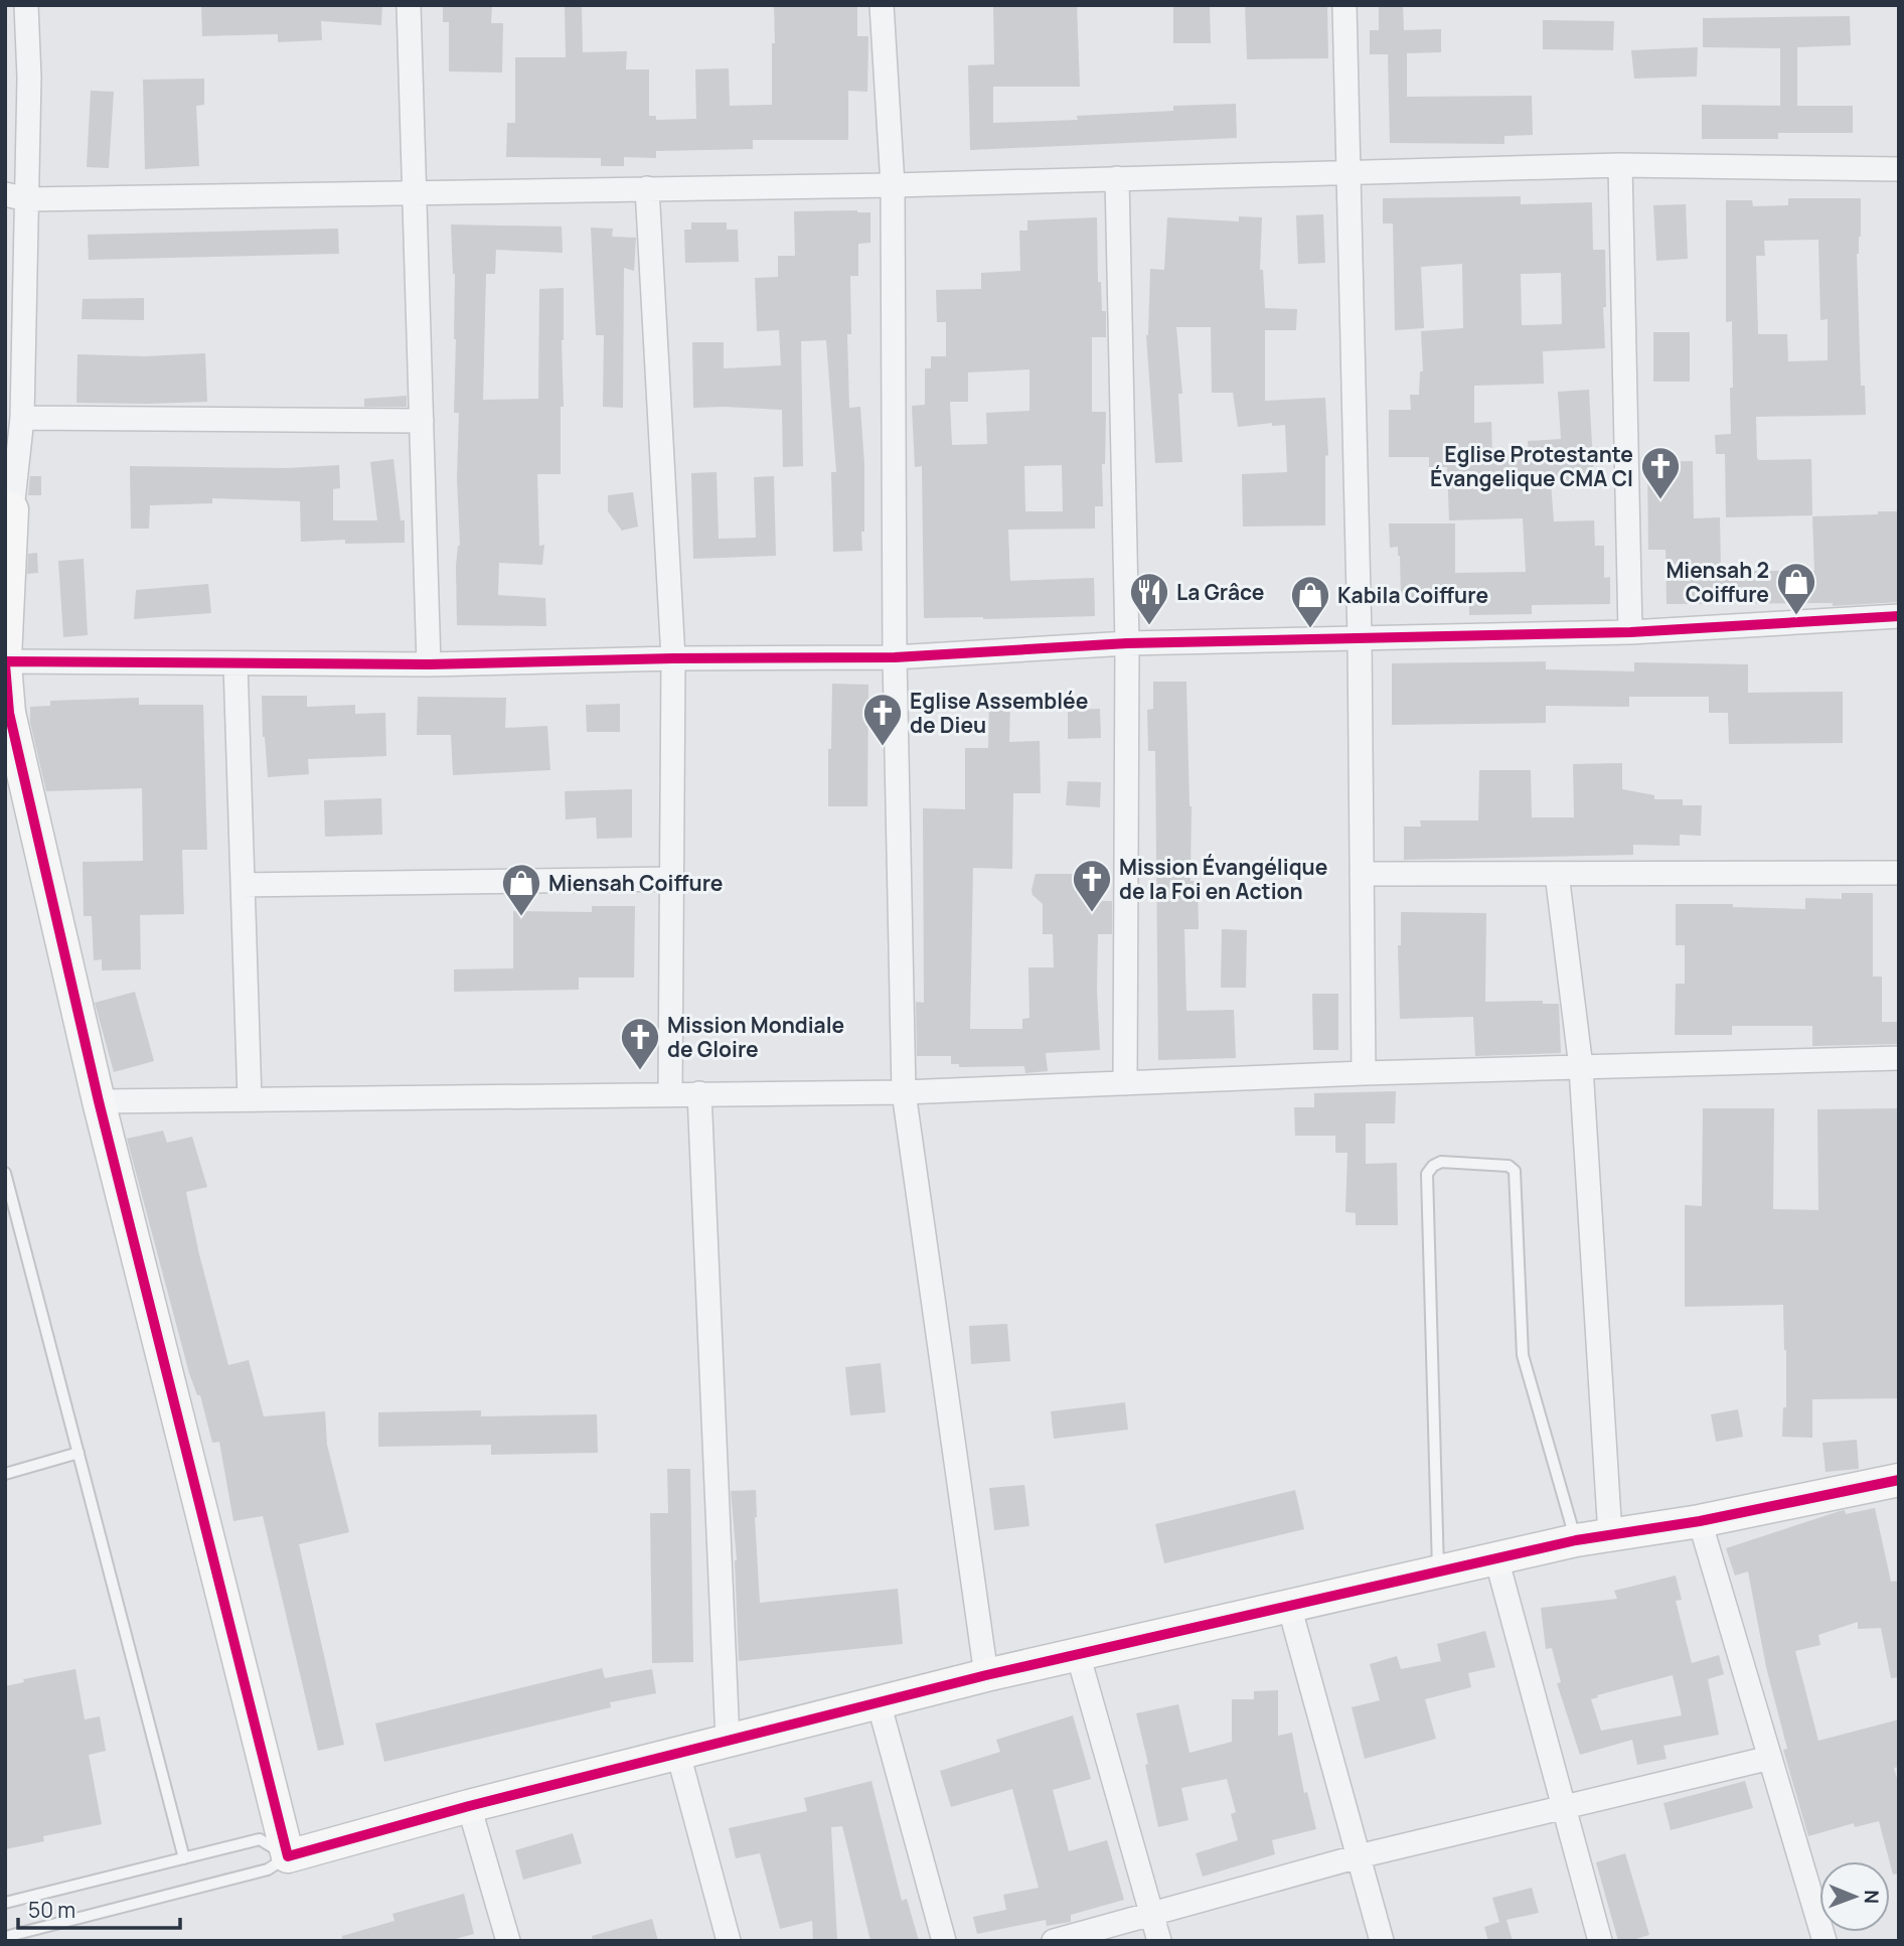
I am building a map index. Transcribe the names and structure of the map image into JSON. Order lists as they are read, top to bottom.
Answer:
{
  "places": {
    "church": [
      "Eglise Protestante Évangelique CMA CI",
      "Eglise Assemblée de Dieu",
      "Mission Évangélique de la Foi en Action",
      "Mission Mondiale de Gloire"
    ],
    "shop": ["Miensah 2 Coiffure", "Kabila Coiffure", "Miensah Coiffure"],
    "restaurant": ["La Grâce"]
  },
  "scale_bar": "50 m",
  "north": "right"
}
